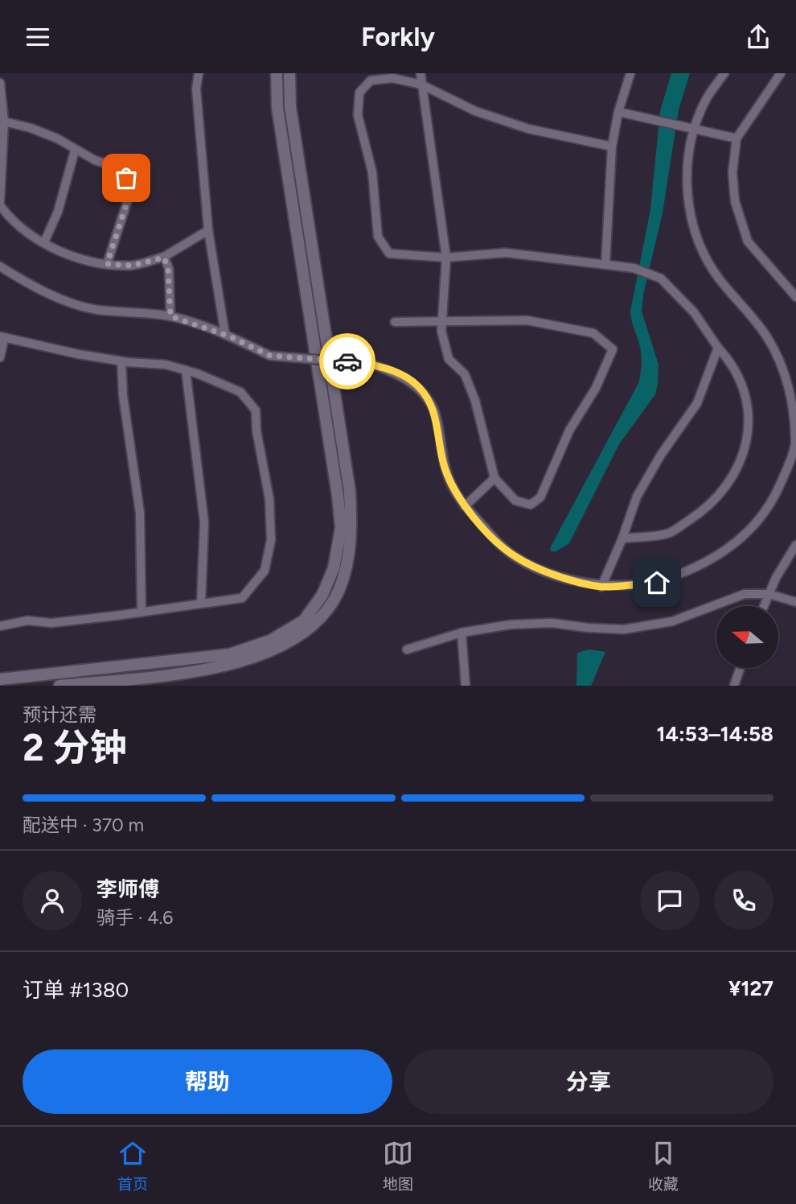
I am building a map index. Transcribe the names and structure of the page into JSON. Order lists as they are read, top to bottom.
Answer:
{
  "north": "left",
  "page": {
    "header": "Forkly",
    "heading": ["2 分钟", "预计还需", "14:53–14:58"],
    "panel": [
      "李师傅",
      "骑手 · 4.6",
      "订单 #1380",
      "¥127"
    ],
    "bar": "配送中 · 370 m",
    "buttons": ["帮助", "分享"],
    "tabs": ["首页", "地图", "收藏"]
  }
}
